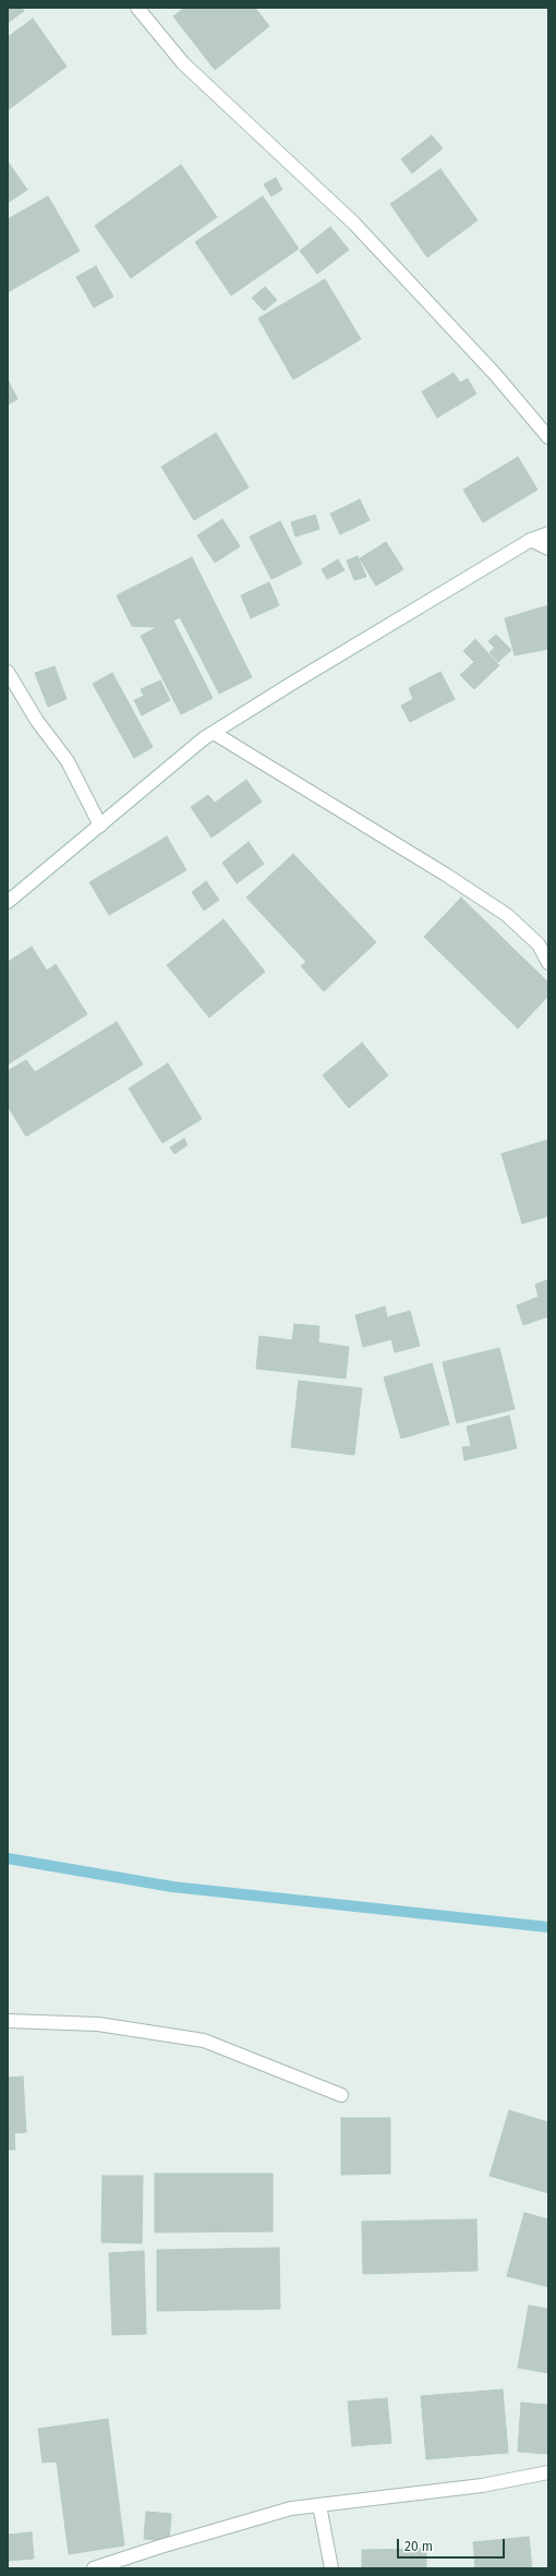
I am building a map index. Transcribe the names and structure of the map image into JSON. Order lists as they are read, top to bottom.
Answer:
{
  "scale_bar": "20 m"
}
